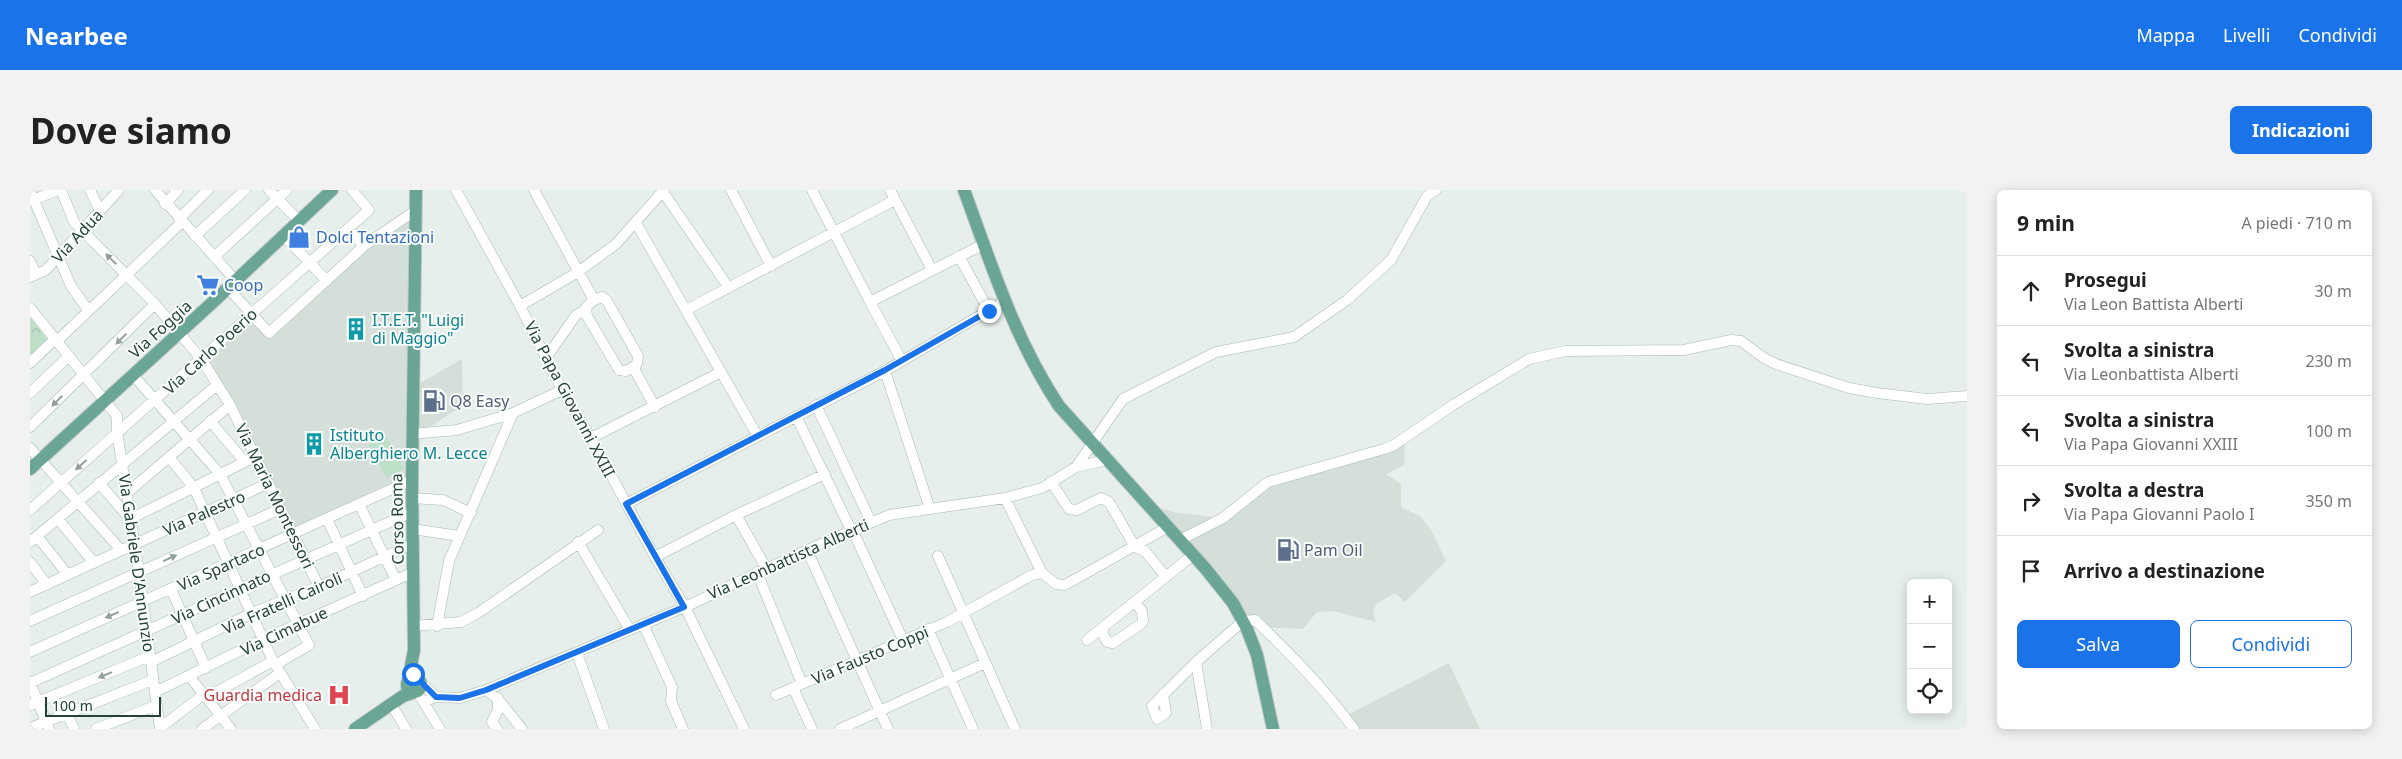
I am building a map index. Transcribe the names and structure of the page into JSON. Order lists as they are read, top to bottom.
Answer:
{
  "streets": {
    "main road": ["Via Foggia", "Corso Roma"],
    "street": [
      "Via Adua",
      "Via Carlo Poerio",
      "Via Papa Giovanni XXIII",
      "Via Maria Montessori",
      "Via Palestro",
      "Via Leonbattista Alberti",
      "Via Gabriele D'Annunzio",
      "Via Spartaco",
      "Via Cincinnato",
      "Via Fratelli Cairoli",
      "Via Cimabue",
      "Via Fausto Coppi"
    ]
  },
  "crossings": [
    ["Via Adua", "Via Maria Montessori"],
    ["Via Foggia", "Via Maria Montessori"],
    ["Via Foggia", "Via Gabriele D'Annunzio"],
    ["Via Carlo Poerio", "Via Maria Montessori"],
    ["Via Carlo Poerio", "Via Gabriele D'Annunzio"],
    ["Via Papa Giovanni XXIII", "Via Leonbattista Alberti"],
    ["Via Maria Montessori", "Via Palestro"],
    ["Via Maria Montessori", "Via Spartaco"],
    ["Via Maria Montessori", "Via Cincinnato"],
    ["Via Maria Montessori", "Via Fratelli Cairoli"],
    ["Via Palestro", "Via Gabriele D'Annunzio"],
    ["Corso Roma", "Via Leonbattista Alberti"],
    ["Corso Roma", "Via Spartaco"],
    ["Corso Roma", "Via Cincinnato"],
    ["Corso Roma", "Via Fratelli Cairoli"],
    ["Corso Roma", "Via Cimabue"],
    ["Via Gabriele D'Annunzio", "Via Spartaco"],
    ["Via Gabriele D'Annunzio", "Via Cincinnato"],
    ["Via Gabriele D'Annunzio", "Via Fratelli Cairoli"],
    ["Via Gabriele D'Annunzio", "Via Cimabue"]
  ],
  "places": {
    "shop": ["Dolci Tentazioni"],
    "supermarket": ["Coop"],
    "building": ["I.T.E.T. \"Luigi di Maggio\"", "Istituto Alberghiero M. Lecce"],
    "fuel station": ["Q8 Easy", "Pam Oil"],
    "hospital": ["Guardia medica"]
  },
  "scale_bar": "100 m",
  "page": {
    "header": "Nearbee",
    "nav": ["Mappa", "Livelli", "Condividi"],
    "buttons": [
      "Indicazioni",
      ["Salva", "Condividi"]
    ],
    "title": "Dove siamo",
    "heading": ["9 min", "A piedi · 710 m"],
    "list": [
      ["Prosegui", "Via Leon Battista Alberti", "30 m"],
      ["Svolta a sinistra", "Via Leonbattista Alberti", "230 m"],
      ["Svolta a sinistra", "Via Papa Giovanni XXIII", "100 m"],
      ["Svolta a destra", "Via Papa Giovanni Paolo I", "350 m"],
      "Arrivo a destinazione"
    ],
    "map_buttons": ["+", "−"],
    "scale": "100 m"
  }
}
